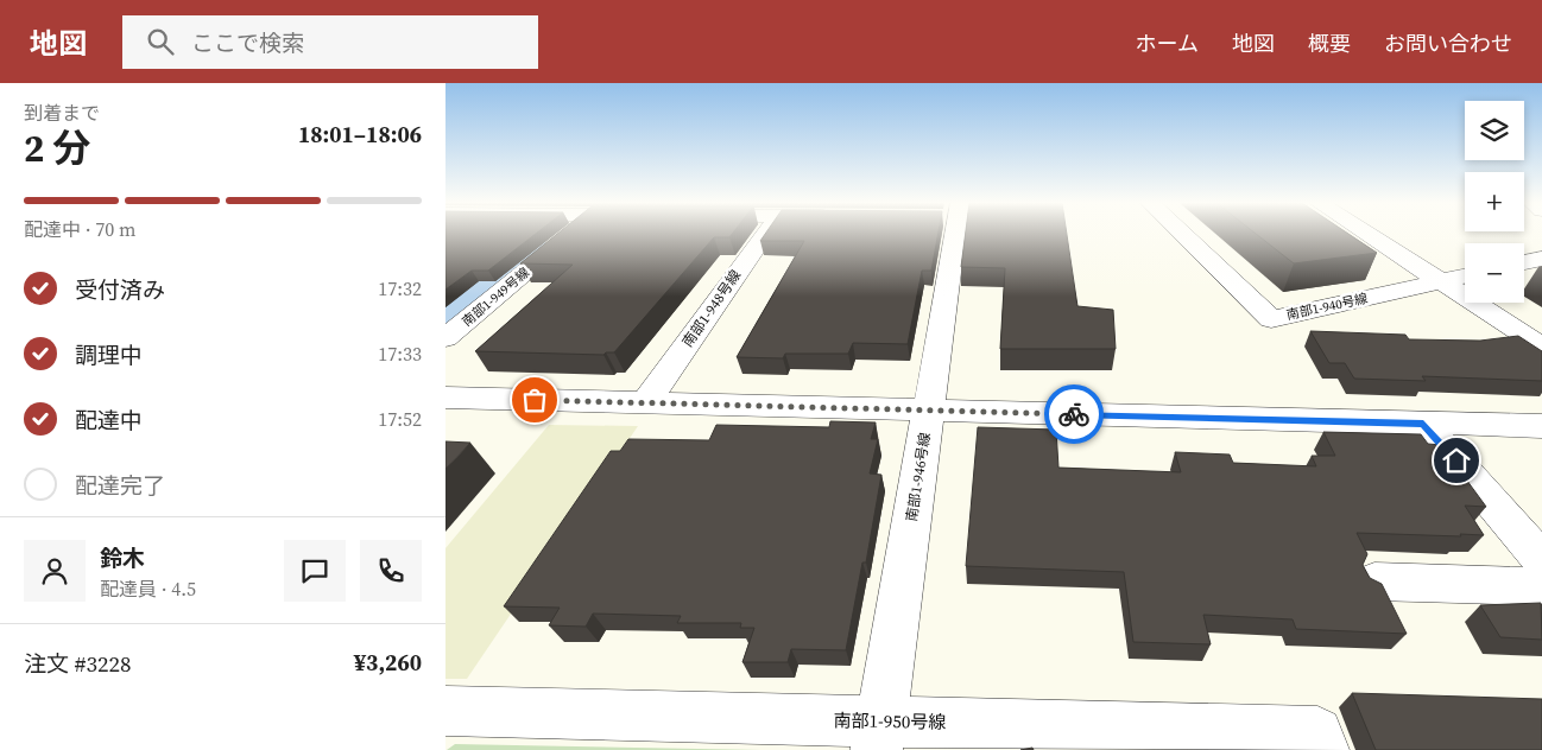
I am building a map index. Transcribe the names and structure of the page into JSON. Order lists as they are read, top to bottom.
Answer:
{
  "streets": {
    "street": [
      "南部1-949号線",
      "南部1-940号線",
      "南部1-948号線",
      "南部1-946号線",
      "南部1-950号線"
    ]
  },
  "crossings": [
    ["南部1-946号線", "南部1-950号線"]
  ],
  "page": {
    "header": "地図",
    "search": "ここで検索",
    "nav": [
      "ホーム",
      "地図",
      "概要",
      "お問い合わせ"
    ],
    "heading": ["2 分", "到着まで", "18:01–18:06"],
    "panel": [
      "鈴木",
      "配達員 · 4.5",
      "注文 #3228",
      "¥3,260"
    ],
    "map_buttons": ["+", "−"],
    "bar": "配達中 · 70 m",
    "list": [
      ["受付済み", "17:32"],
      ["調理中", "17:33"],
      ["配達中", "17:52"],
      "配達完了"
    ]
  }
}
